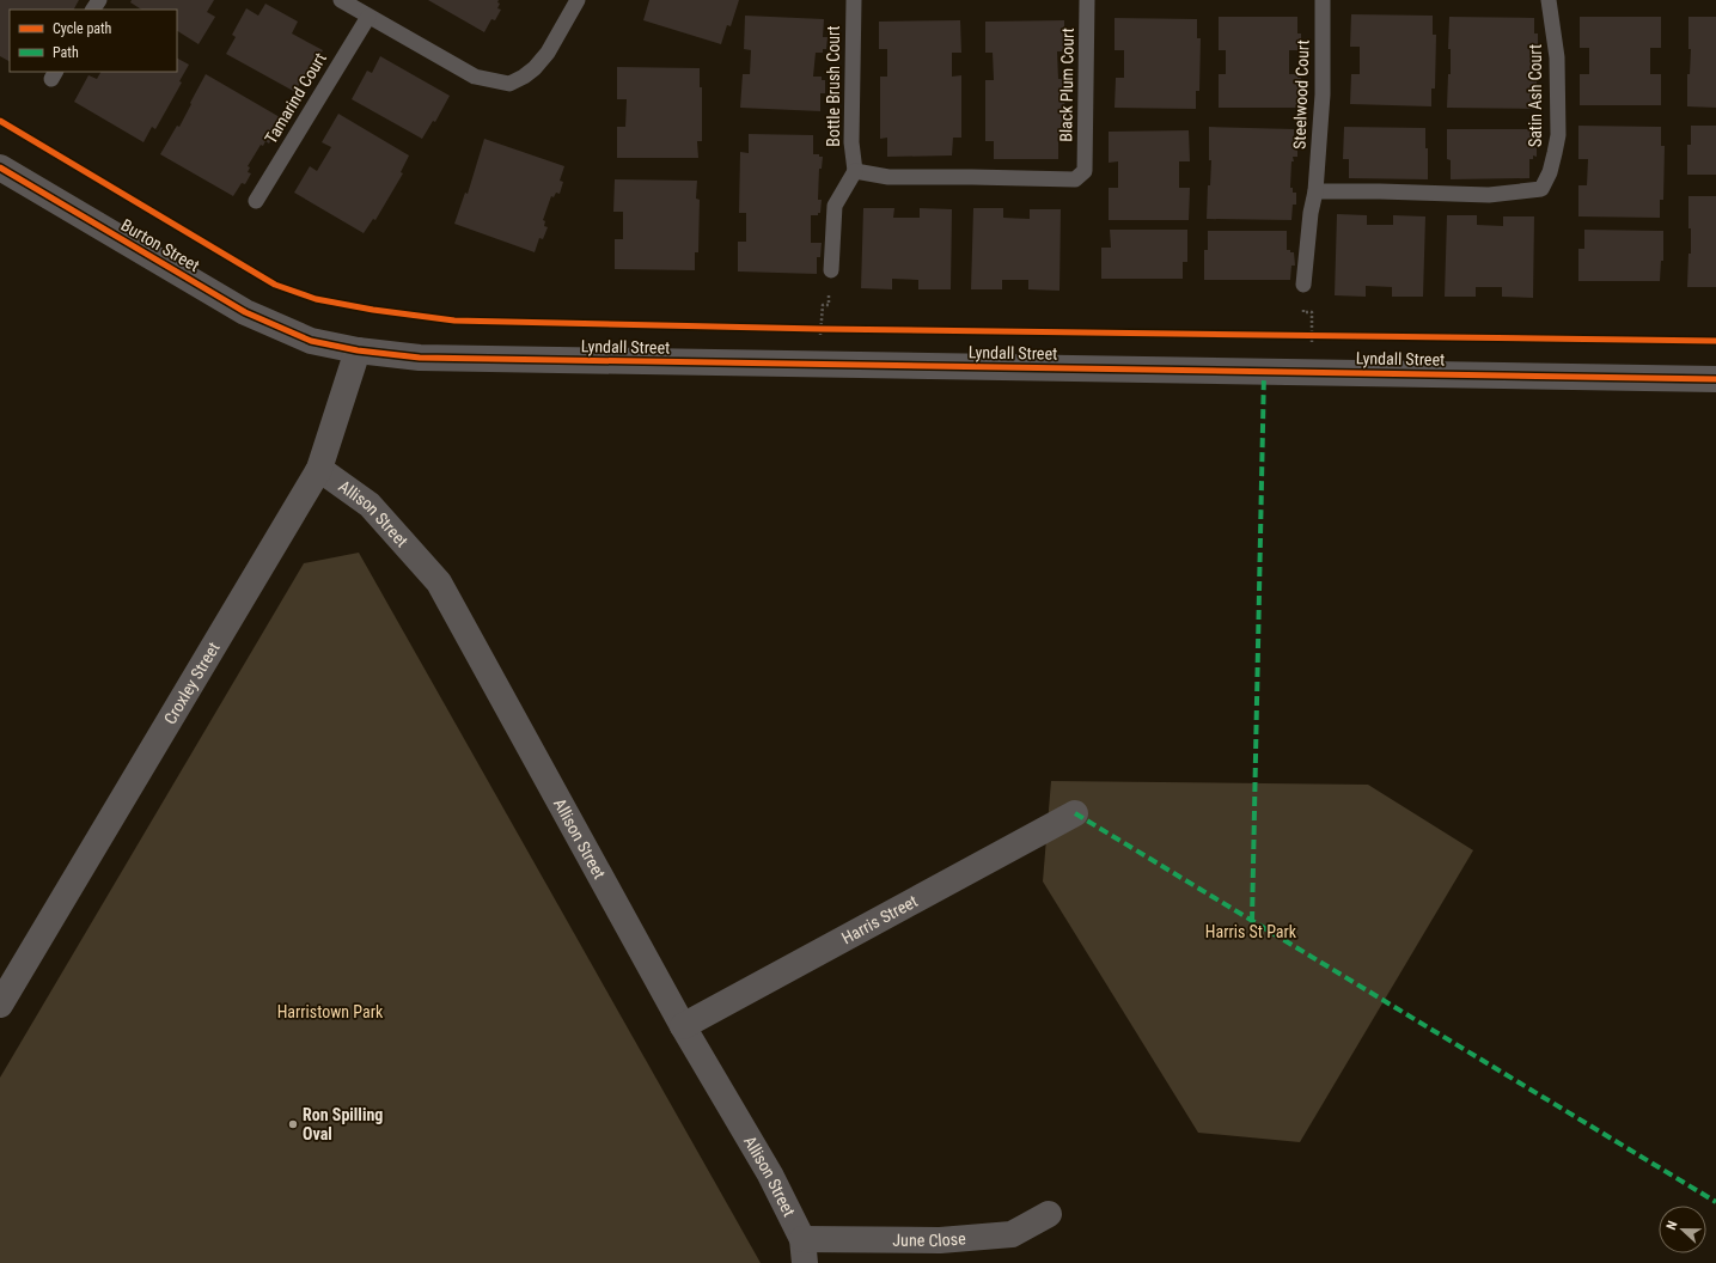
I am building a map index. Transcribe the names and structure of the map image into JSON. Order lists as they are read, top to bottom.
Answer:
{
  "streets": {
    "street": [
      "Burton Street",
      "Lyndall Street",
      "Allison Street",
      "Croxley Street",
      "Harris Street",
      "June Close"
    ],
    "lane": [
      "Black Plum Court",
      "Bottle Brush Court",
      "Steelwood Court",
      "Satin Ash Court",
      "Tamarind Court"
    ]
  },
  "crossings": [
    ["Black Plum Court", "Bottle Brush Court"],
    ["Steelwood Court", "Satin Ash Court"],
    ["Burton Street", "Lyndall Street"],
    ["Lyndall Street", "Croxley Street"],
    ["Allison Street", "Croxley Street"],
    ["Allison Street", "Harris Street"],
    ["Allison Street", "June Close"]
  ],
  "parks": ["Harris St Park", "Harristown Park"],
  "places": ["Ron Spilling Oval"],
  "legend": ["Cycle path", "Path"],
  "north": "left"
}
